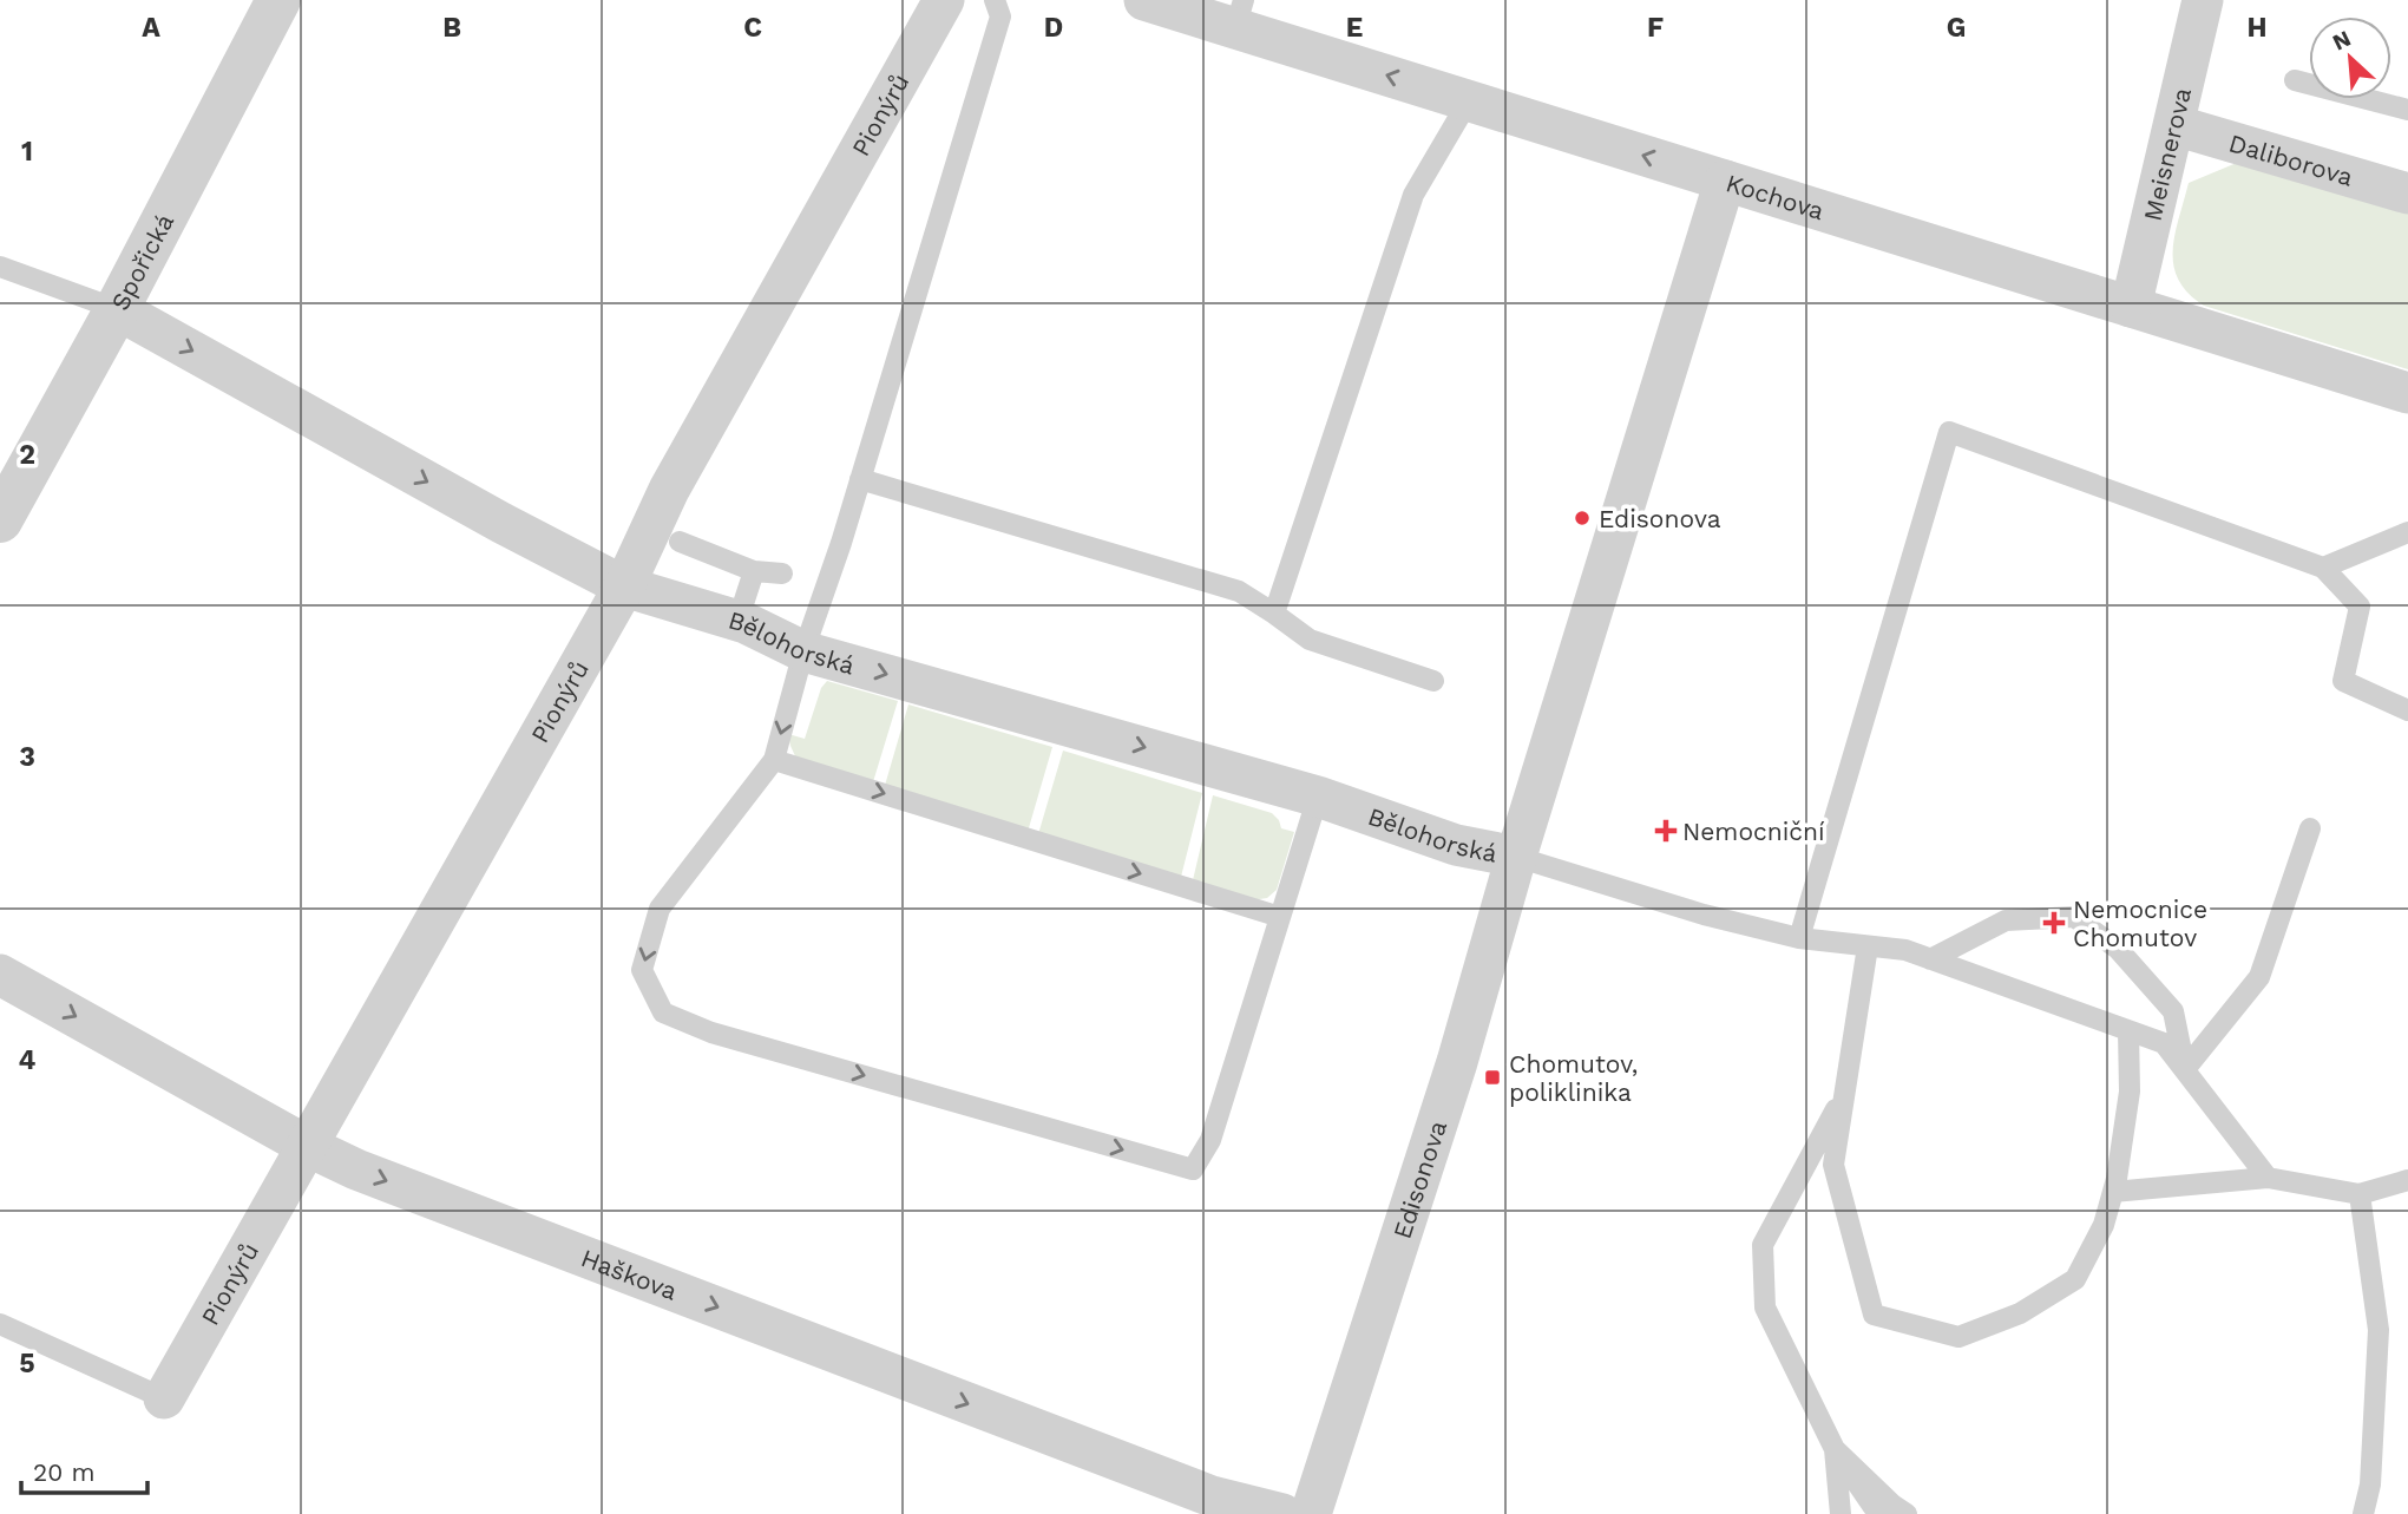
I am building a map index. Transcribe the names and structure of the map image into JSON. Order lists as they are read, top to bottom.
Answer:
{
  "streets": {
    "street": [
      "Pionýrů",
      "Meisnerova",
      "Daliborova",
      "Kochova",
      "Spořická",
      "Bělohorská",
      "Edisonova",
      "Haškova"
    ]
  },
  "crossings": [
    ["Pionýrů", "Bělohorská"],
    ["Pionýrů", "Haškova"],
    ["Meisnerova", "Daliborova"],
    ["Meisnerova", "Kochova"],
    ["Kochova", "Edisonova"],
    ["Spořická", "Bělohorská"],
    ["Bělohorská", "Edisonova"]
  ],
  "one_way": ["Kochova", "Bělohorská", "Haškova"],
  "places": {
    "other": ["Edisonova"],
    "health": ["Nemocniční", "Nemocnice Chomutov"],
    "transit": ["Chomutov, poliklinika"]
  },
  "scale_bar": "20 m",
  "north": "top left",
  "grid": {
    "columns": [
      "A",
      "B",
      "C",
      "D",
      "E",
      "F",
      "G",
      "H"
    ],
    "rows": [
      "1",
      "2",
      "3",
      "4",
      "5"
    ]
  }
}
